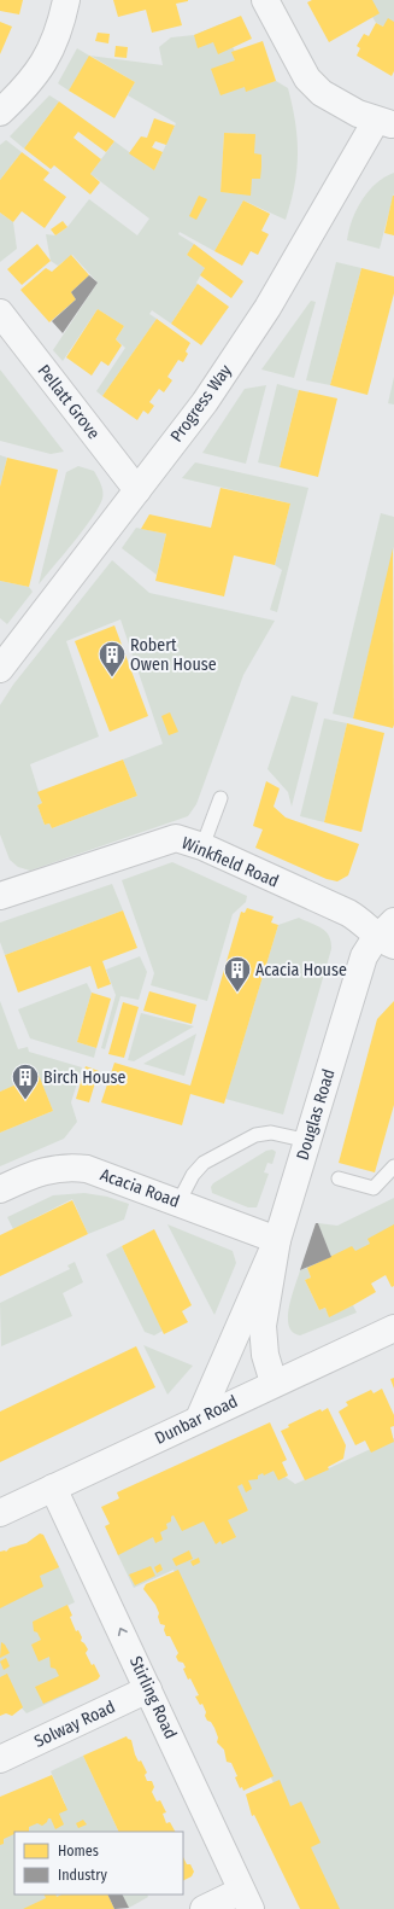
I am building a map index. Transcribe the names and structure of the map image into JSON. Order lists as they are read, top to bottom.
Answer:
{
  "streets": {
    "street": [
      "Pellatt Grove",
      "Progress Way",
      "Winkfield Road",
      "Douglas Road",
      "Acacia Road",
      "Dunbar Road",
      "Stirling Road",
      "Solway Road"
    ]
  },
  "crossings": [
    ["Pellatt Grove", "Progress Way"],
    ["Winkfield Road", "Douglas Road"],
    ["Douglas Road", "Acacia Road"],
    ["Douglas Road", "Dunbar Road"],
    ["Dunbar Road", "Stirling Road"],
    ["Stirling Road", "Solway Road"]
  ],
  "one_way": ["Stirling Road"],
  "places": {
    "building": ["Robert Owen House", "Acacia House", "Birch House"]
  },
  "legend": ["Homes", "Industry"]
}
